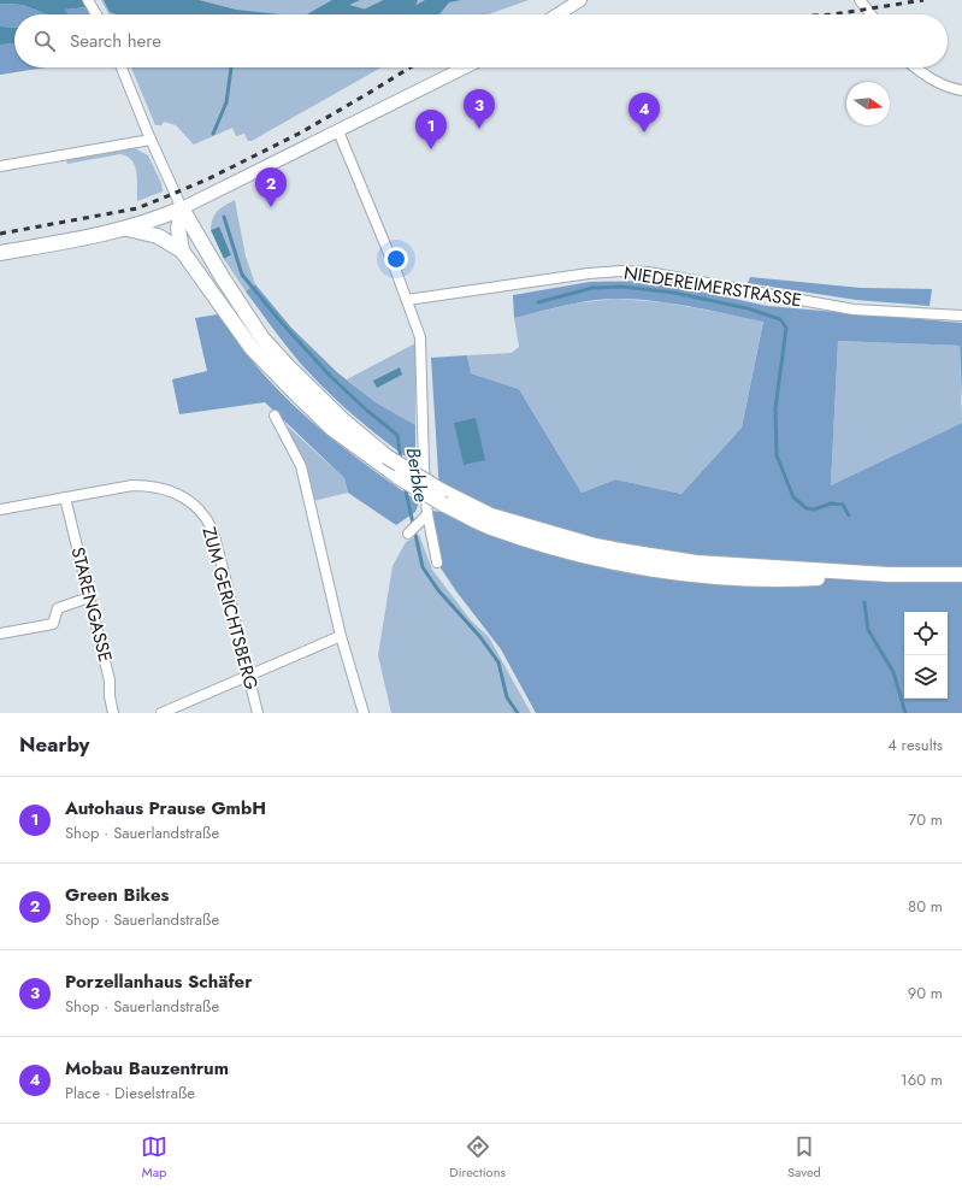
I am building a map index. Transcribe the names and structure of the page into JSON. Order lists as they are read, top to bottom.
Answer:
{
  "streets": {
    "street": ["NIEDEREIMERSTRASSE", "STARENGASSE", "ZUM GERICHTSBERG"]
  },
  "crossings": [
    ["STARENGASSE", "ZUM GERICHTSBERG"]
  ],
  "water": ["Berbke"],
  "north": "right",
  "page": {
    "search": "Search here",
    "pins": [
      "3",
      "4",
      "1",
      "2"
    ],
    "heading": ["Nearby", "4 results"],
    "list": [
      {
        "mark": "1",
        "name": "Autohaus Prause GmbH",
        "note": "Shop · Sauerlandstraße",
        "value": "70 m"
      },
      {
        "mark": "2",
        "name": "Green Bikes",
        "note": "Shop · Sauerlandstraße",
        "value": "80 m"
      },
      {
        "mark": "3",
        "name": "Porzellanhaus Schäfer",
        "note": "Shop · Sauerlandstraße",
        "value": "90 m"
      },
      {
        "mark": "4",
        "name": "Mobau Bauzentrum",
        "note": "Place · Dieselstraße",
        "value": "160 m"
      }
    ],
    "nav": ["Map", "Directions", "Saved"]
  }
}
